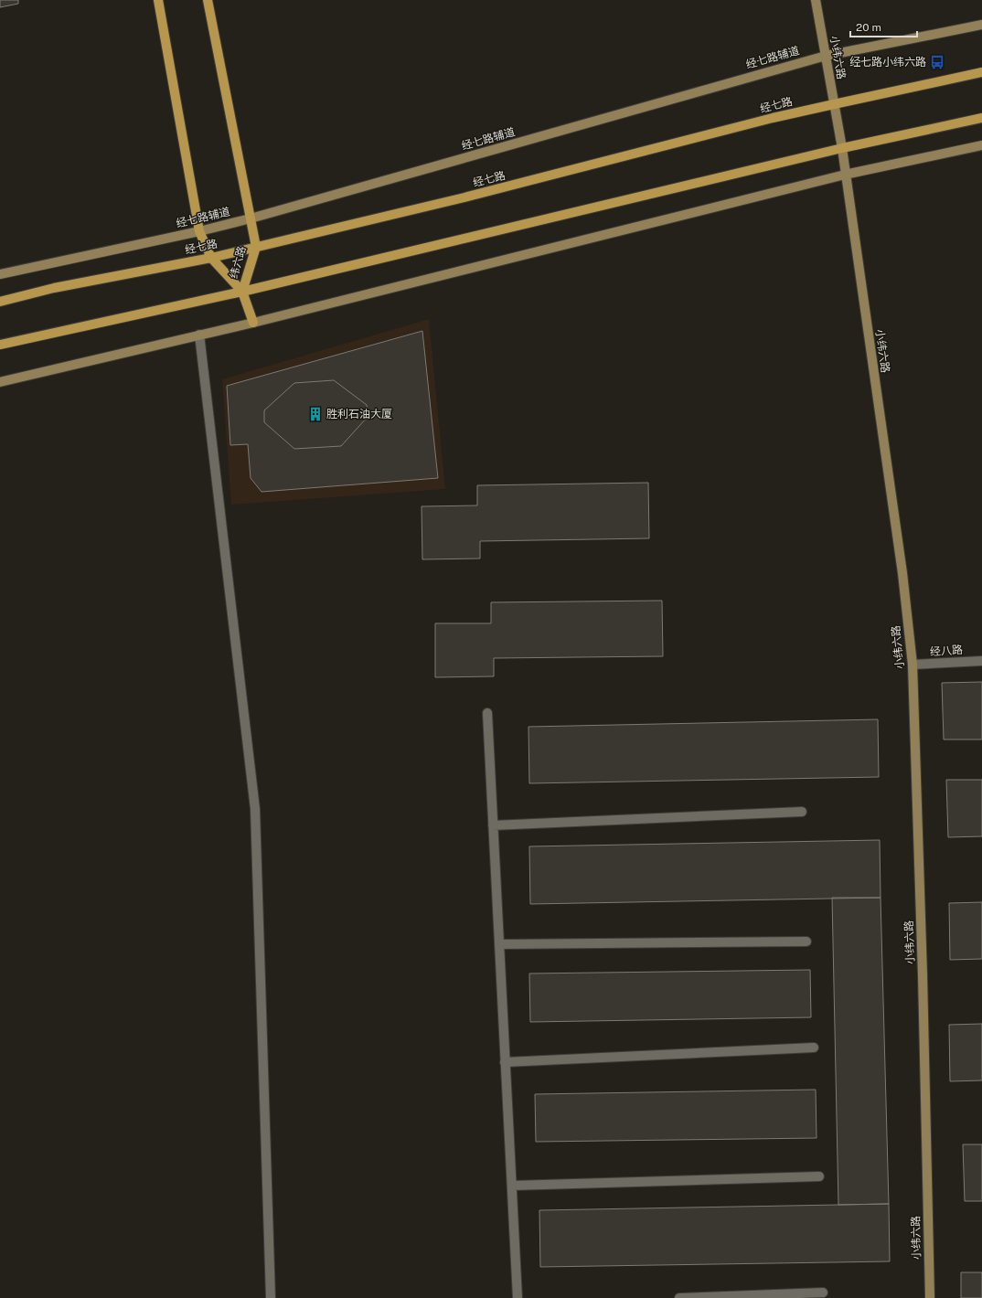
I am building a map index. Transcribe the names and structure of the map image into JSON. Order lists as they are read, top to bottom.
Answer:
{
  "streets": {
    "main road": ["经七路", "纬六路"],
    "street": ["经七路辅道", "小纬六路", "经八路"]
  },
  "crossings": [
    ["经七路辅道", "小纬六路"],
    ["经七路辅道", "纬六路"],
    ["小纬六路", "经七路"],
    ["小纬六路", "经八路"],
    ["经七路", "纬六路"]
  ],
  "places": {
    "bus stop": ["经七路小纬六路"],
    "building": ["胜利石油大厦"]
  },
  "scale_bar": "20 m"
}
